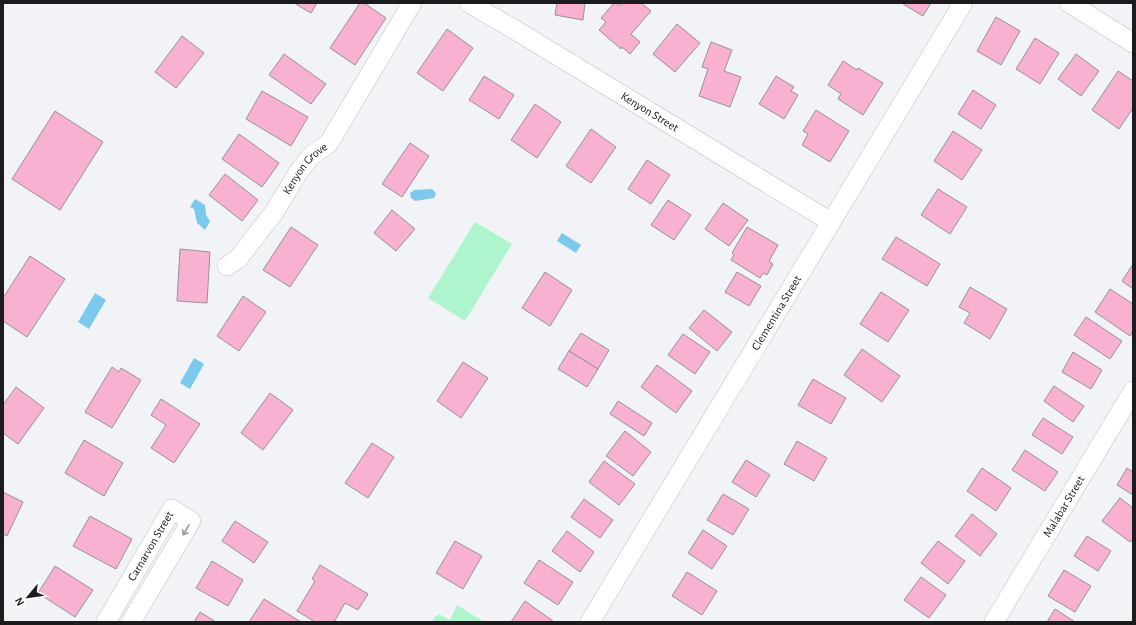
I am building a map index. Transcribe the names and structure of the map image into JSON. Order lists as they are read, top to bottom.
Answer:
{
  "streets": {
    "street": [
      "Kenyon Street",
      "Kenyon Grove",
      "Clementina Street",
      "Malabar Street",
      "Carnarvon Street"
    ]
  },
  "crossings": [
    ["Kenyon Street", "Clementina Street"]
  ],
  "north": "bottom left"
}
